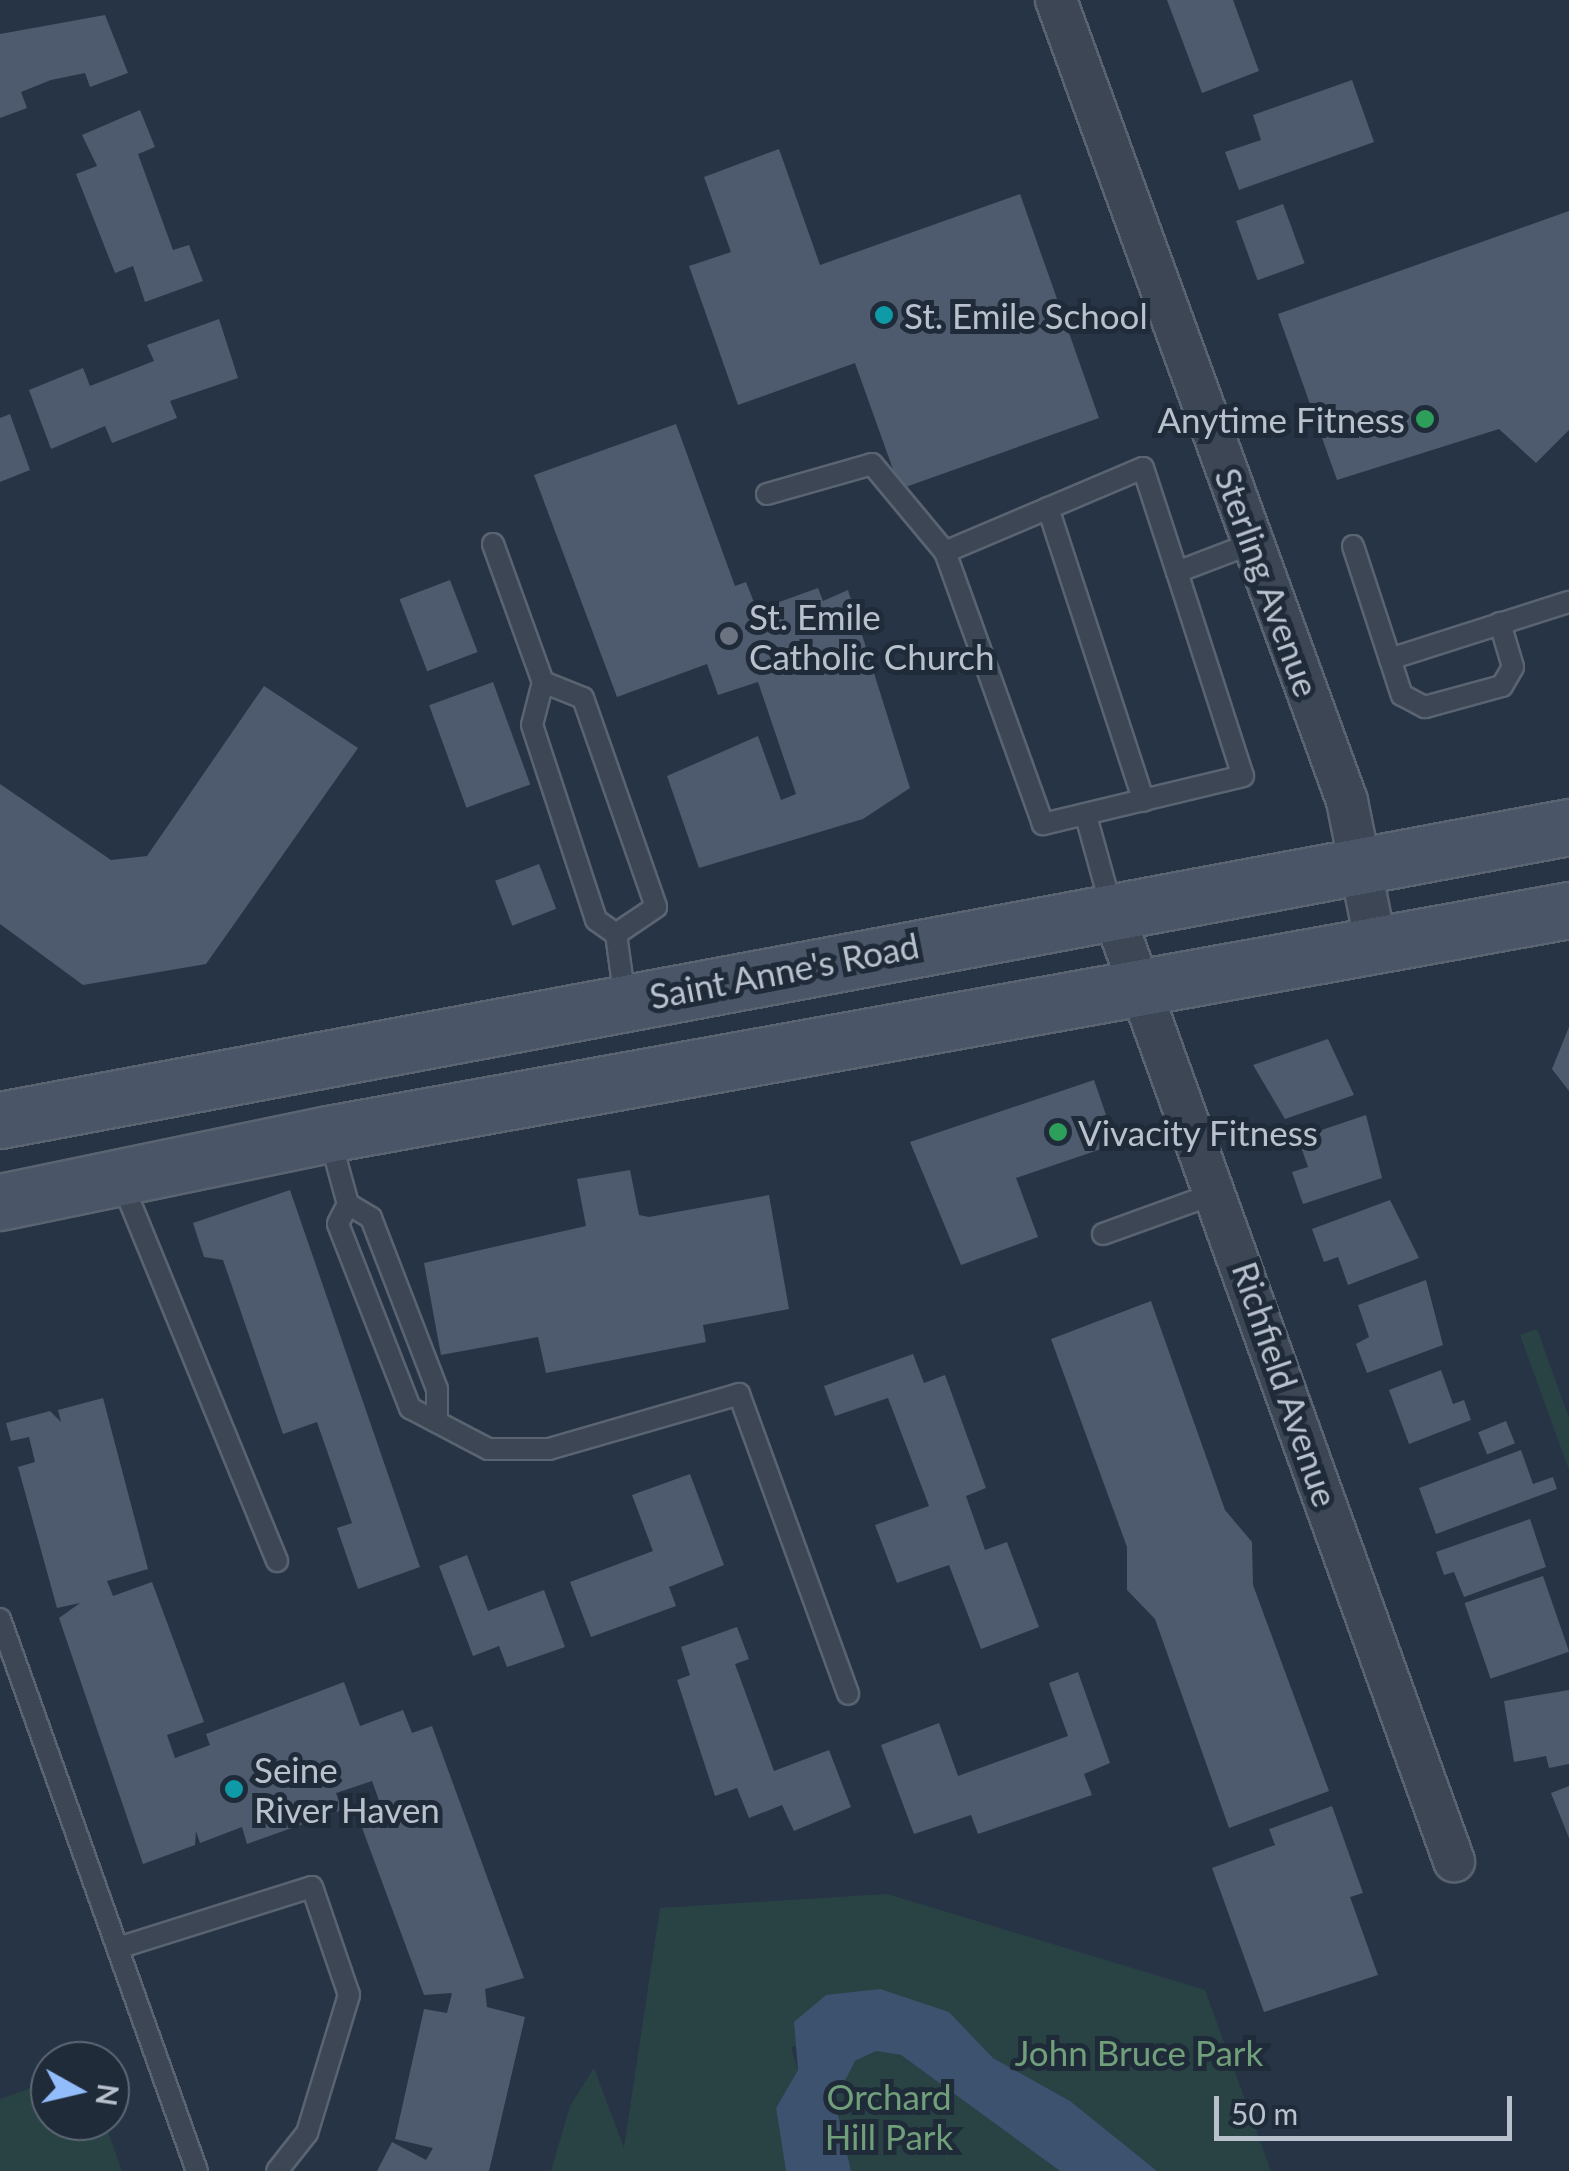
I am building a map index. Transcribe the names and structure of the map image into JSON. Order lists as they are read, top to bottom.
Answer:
{
  "streets": {
    "main road": ["Saint Anne's Road"],
    "street": ["Sterling Avenue", "Richfield Avenue"]
  },
  "crossings": [
    ["Sterling Avenue", "Saint Anne's Road"],
    ["Saint Anne's Road", "Richfield Avenue"]
  ],
  "parks": ["John Bruce Park", "Orchard Hill Park"],
  "places": [
    "St. Emile School",
    "Anytime Fitness",
    "St. Emile Catholic Church",
    "Vivacity Fitness",
    "Seine River Haven"
  ],
  "scale_bar": "50 m",
  "north": "right"
}
